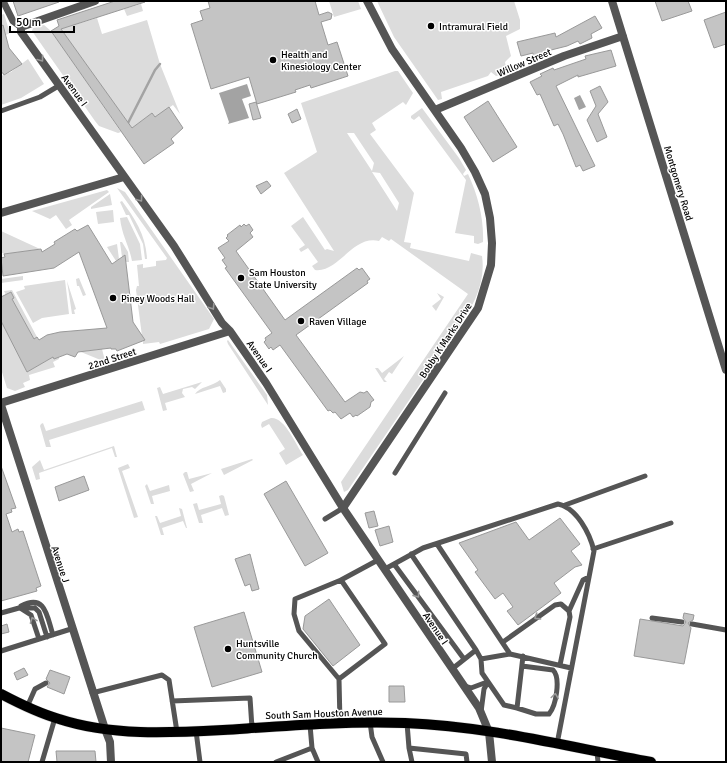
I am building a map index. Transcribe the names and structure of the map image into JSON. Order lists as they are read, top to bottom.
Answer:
{
  "streets": {
    "main road": ["South Sam Houston Avenue"],
    "street": [
      "Willow Street",
      "Avenue I",
      "Montgomery Road",
      "Bobby K Marks Drive",
      "22nd Street",
      "Avenue J"
    ]
  },
  "crossings": [
    ["Willow Street", "Montgomery Road"],
    ["Willow Street", "Bobby K Marks Drive"],
    ["Avenue I", "Bobby K Marks Drive"],
    ["Avenue I", "22nd Street"],
    ["Avenue I", "South Sam Houston Avenue"],
    ["22nd Street", "Avenue J"],
    ["Avenue J", "South Sam Houston Avenue"]
  ],
  "places": [
    "Intramural Field",
    "Health and Kinesiology Center",
    "Sam Houston State University",
    "Piney Woods Hall",
    "Raven Village",
    "Huntsville Community Church"
  ],
  "scale_bar": "50 m"
}
